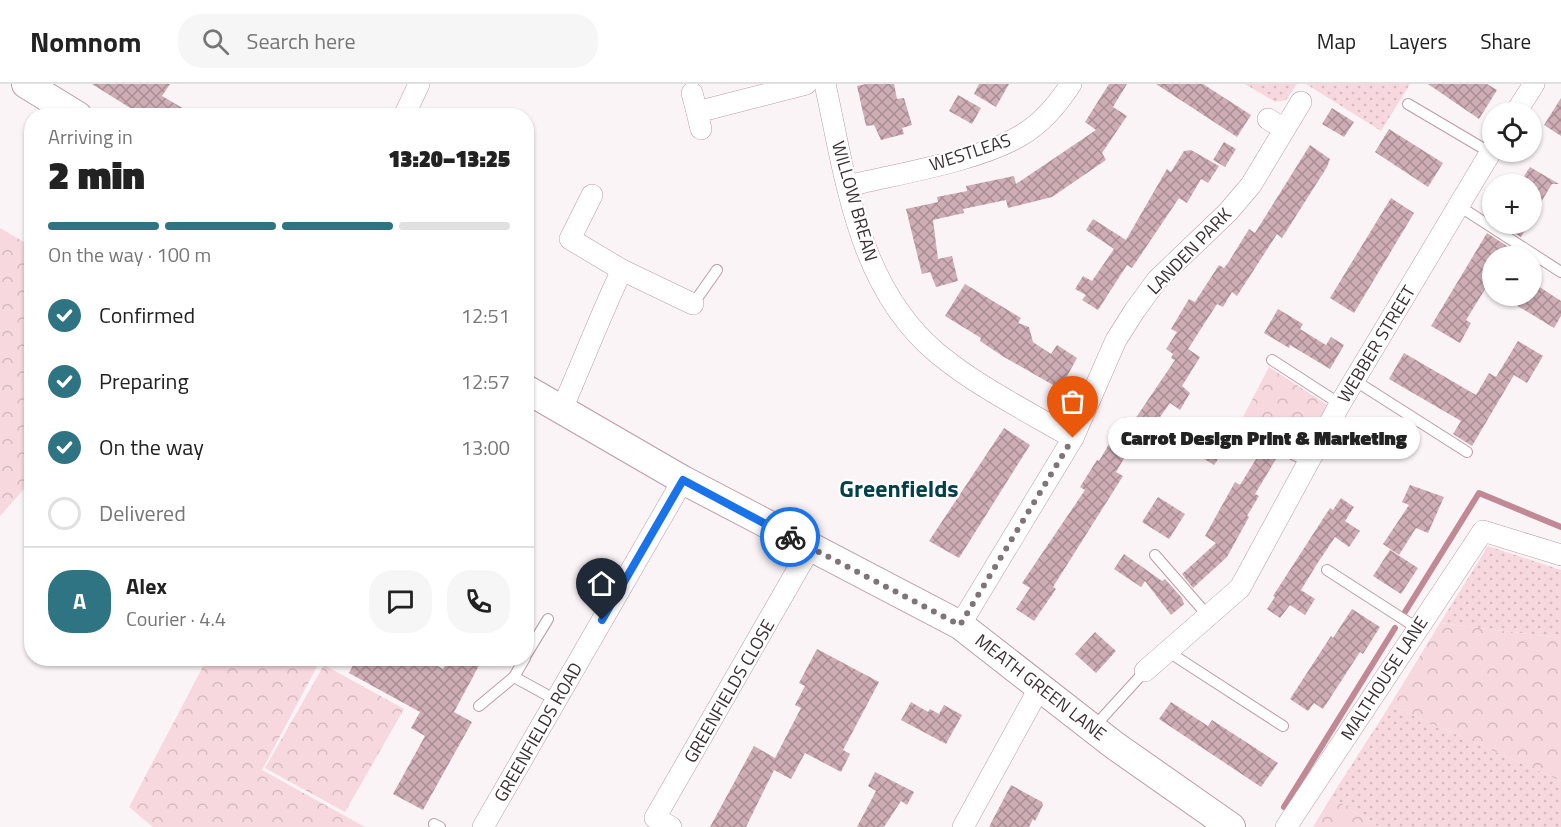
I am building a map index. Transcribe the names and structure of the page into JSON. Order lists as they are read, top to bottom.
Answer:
{
  "streets": {
    "street": [
      "WESTLEAS",
      "WILLOW BREAN",
      "LANDEN PARK",
      "WEBBER STREET",
      "MALTHOUSE LANE",
      "MEATH GREEN LANE",
      "GREENFIELDS CLOSE",
      "GREENFIELDS ROAD"
    ]
  },
  "crossings": [
    ["WESTLEAS", "WILLOW BREAN"],
    ["WILLOW BREAN", "LANDEN PARK"],
    ["LANDEN PARK", "MEATH GREEN LANE"],
    ["MEATH GREEN LANE", "GREENFIELDS CLOSE"],
    ["MEATH GREEN LANE", "GREENFIELDS ROAD"]
  ],
  "districts": ["Greenfields"],
  "places": ["Carrot Design Print & Marketing"],
  "page": {
    "header": "Nomnom",
    "search": "Search here",
    "nav": ["Map", "Layers", "Share"],
    "map_buttons": ["+", "−"],
    "heading": ["2 min", "Arriving in", "13:20–13:25"],
    "panel": ["Alex", "Courier · 4.4"],
    "bar": "On the way · 100 m",
    "list": [
      ["Confirmed", "12:51"],
      ["Preparing", "12:57"],
      ["On the way", "13:00"],
      "Delivered"
    ],
    "bubble": "Carrot Design Print & Marketing",
    "round": "A"
  }
}
